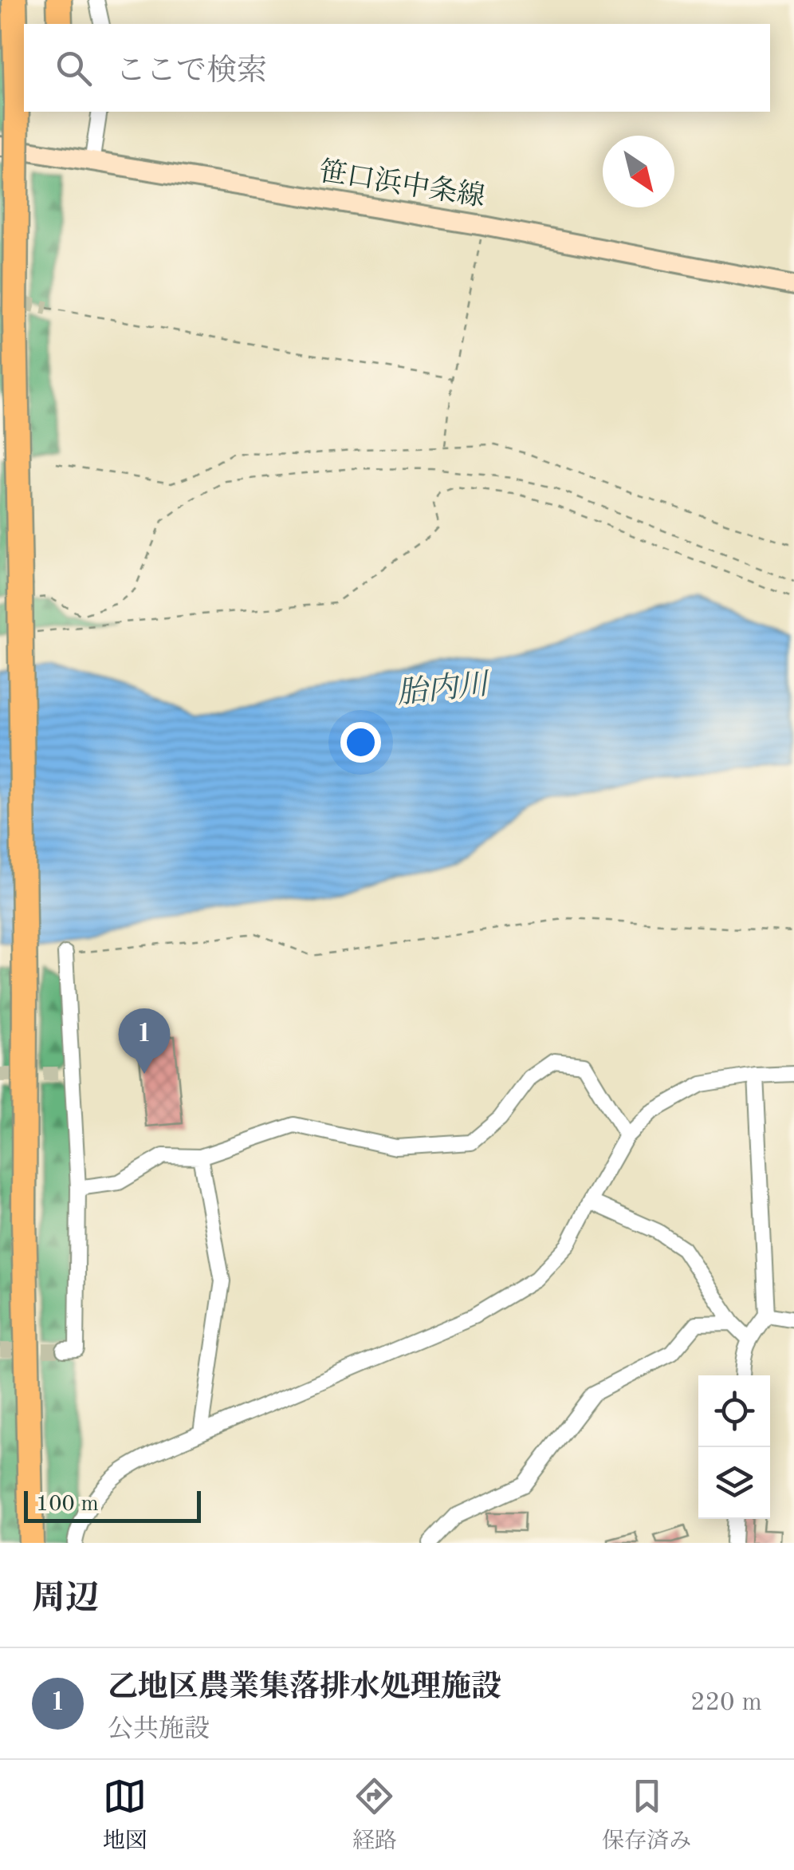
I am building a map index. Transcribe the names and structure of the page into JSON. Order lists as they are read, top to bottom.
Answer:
{
  "streets": {
    "main road": ["笹口浜中条線"]
  },
  "water": ["胎内川"],
  "scale_bar": "100 m",
  "north": "bottom right",
  "page": {
    "search": "ここで検索",
    "pins": "1",
    "scale": "100 m",
    "heading": "周辺",
    "list": [
      {
        "mark": "1",
        "name": "乙地区農業集落排水処理施設",
        "note": "公共施設",
        "value": "220 m"
      }
    ],
    "nav": ["地図", "経路", "保存済み"]
  }
}
